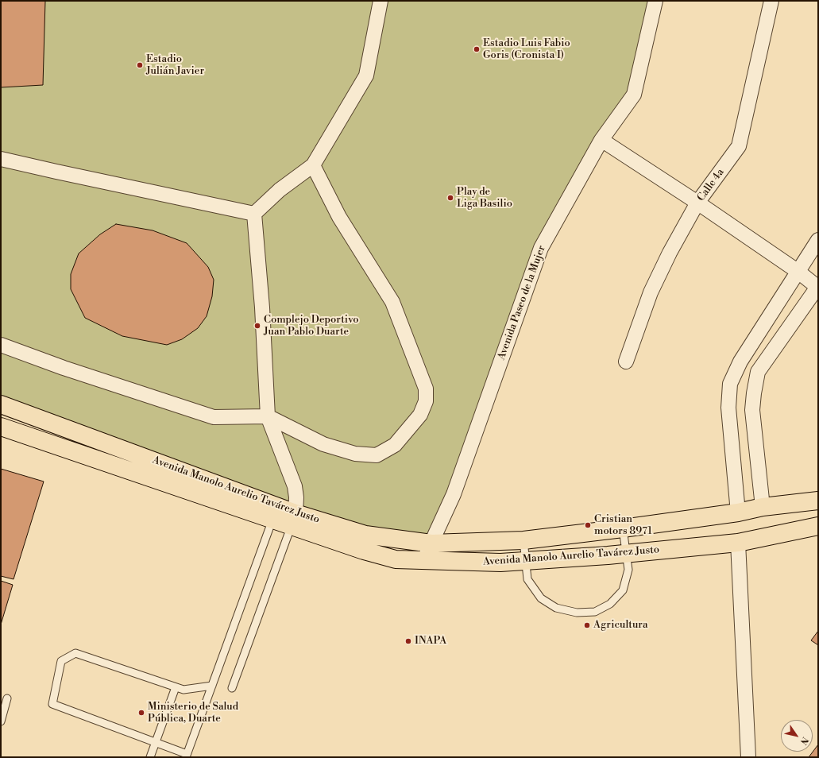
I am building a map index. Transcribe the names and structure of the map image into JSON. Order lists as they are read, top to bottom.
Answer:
{
  "streets": {
    "main road": ["Avenida Manolo Aurelio Tavárez Justo"],
    "street": ["Calle 4a", "Avenida Paseo de la Mujer"]
  },
  "crossings": [
    ["Avenida Paseo de la Mujer", "Avenida Manolo Aurelio Tavárez Justo"]
  ],
  "places": [
    "Estadio Luis Fabio Goris (Cronista I)",
    "Estadio Julián Javier",
    "Play de Liga Basilio",
    "Complejo Deportivo Juan Pablo Duarte",
    "Cristian motors 8971",
    "Agricultura",
    "INAPA",
    "Ministerio de Salud Pública, Duarte"
  ],
  "north": "bottom right"
}
